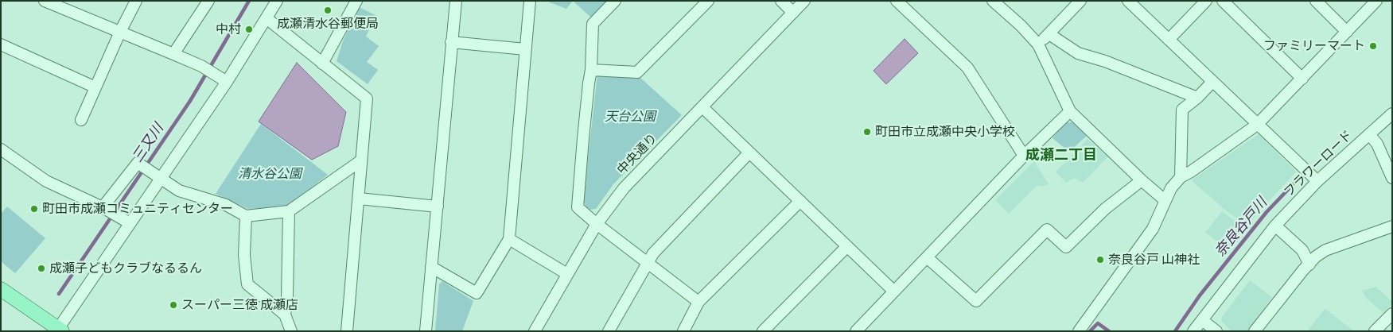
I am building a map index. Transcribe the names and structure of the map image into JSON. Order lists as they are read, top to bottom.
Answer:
{
  "streets": {
    "street": ["中央通り", "フラワーロード"]
  },
  "districts": ["成瀬二丁目"],
  "water": ["三又川", "奈良谷戸川"],
  "parks": ["天台公園", "清水谷公園"],
  "places": [
    "成瀬清水谷郵便局",
    "中村",
    "ファミリーマート",
    "町田市立成瀬中央小学校",
    "町田市成瀬コミュニティセンター",
    "奈良谷戸 山神社",
    "成瀬子どもクラブなるるん",
    "スーパー三徳 成瀬店"
  ]
}
